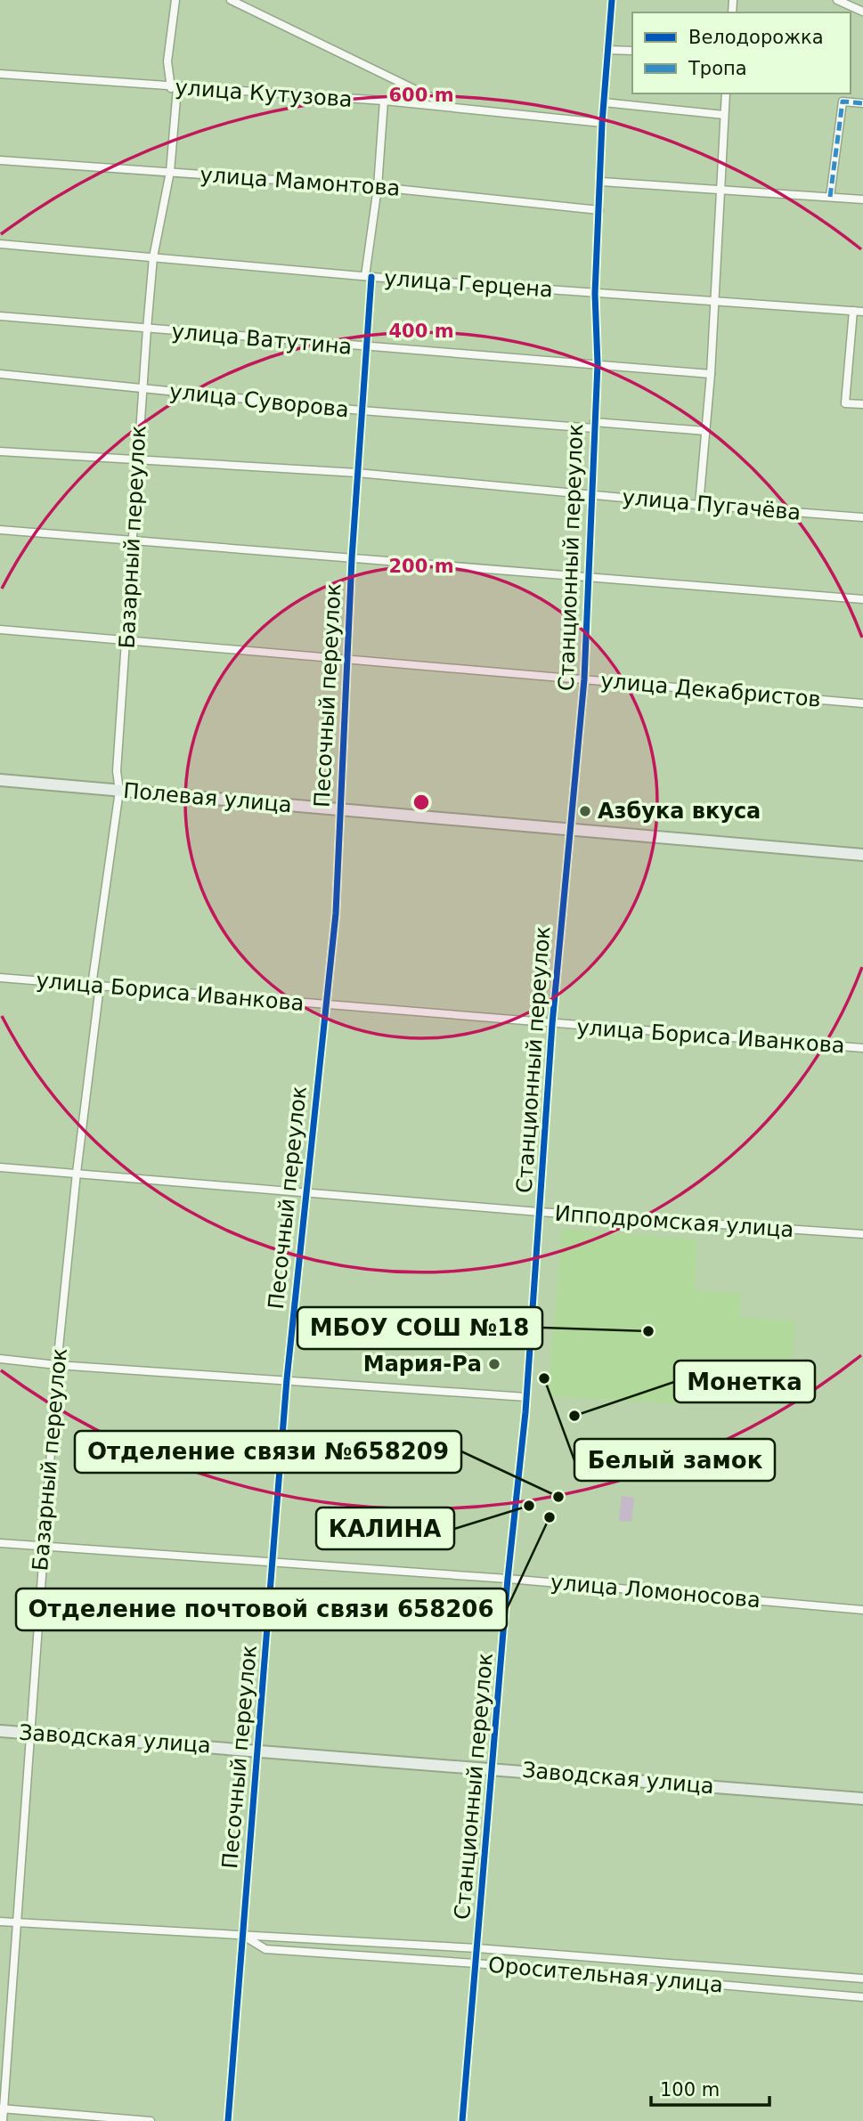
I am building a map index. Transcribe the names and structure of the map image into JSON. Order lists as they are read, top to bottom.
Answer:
{
  "streets": {
    "street": [
      "улица Кутузова",
      "улица Мамонтова",
      "улица Герцена",
      "улица Ватутина",
      "улица Суворова",
      "улица Пугачёва",
      "Базарный переулок",
      "Станционный переулок",
      "улица Декабристов",
      "Песочный переулок",
      "Полевая улица",
      "улица Бориса Иванкова",
      "Ипподромская улица",
      "улица Ломоносова",
      "Заводская улица",
      "Оросительная улица"
    ]
  },
  "crossings": [
    ["улица Кутузова", "Базарный переулок"],
    ["улица Кутузова", "Станционный переулок"],
    ["улица Кутузова", "Песочный переулок"],
    ["улица Мамонтова", "Базарный переулок"],
    ["улица Мамонтова", "Станционный переулок"],
    ["улица Мамонтова", "Песочный переулок"],
    ["улица Герцена", "Базарный переулок"],
    ["улица Герцена", "Станционный переулок"],
    ["улица Герцена", "Песочный переулок"],
    ["улица Ватутина", "Базарный переулок"],
    ["улица Ватутина", "Станционный переулок"],
    ["улица Ватутина", "Песочный переулок"],
    ["улица Суворова", "Базарный переулок"],
    ["улица Суворова", "Станционный переулок"],
    ["улица Суворова", "Песочный переулок"],
    ["улица Пугачёва", "Базарный переулок"],
    ["улица Пугачёва", "Станционный переулок"],
    ["улица Пугачёва", "Песочный переулок"],
    ["Базарный переулок", "улица Декабристов"],
    ["Базарный переулок", "Полевая улица"],
    ["Базарный переулок", "улица Бориса Иванкова"],
    ["Базарный переулок", "Ипподромская улица"],
    ["Базарный переулок", "улица Ломоносова"],
    ["Базарный переулок", "Заводская улица"],
    ["Базарный переулок", "Оросительная улица"],
    ["Станционный переулок", "улица Декабристов"],
    ["Станционный переулок", "Полевая улица"],
    ["Станционный переулок", "улица Бориса Иванкова"],
    ["Станционный переулок", "Ипподромская улица"],
    ["Станционный переулок", "улица Ломоносова"],
    ["Станционный переулок", "Заводская улица"],
    ["Станционный переулок", "Оросительная улица"],
    ["улица Декабристов", "Песочный переулок"],
    ["Песочный переулок", "Полевая улица"],
    ["Песочный переулок", "улица Бориса Иванкова"],
    ["Песочный переулок", "Ипподромская улица"],
    ["Песочный переулок", "улица Ломоносова"],
    ["Песочный переулок", "Заводская улица"],
    ["Песочный переулок", "Оросительная улица"]
  ],
  "places": [
    "Азбука вкуса",
    "МБОУ СОШ №18",
    "Мария-Ра",
    "Белый замок",
    "Монетка",
    "Отделение связи №658209",
    "КАЛИНА",
    "Отделение почтовой связи 658206"
  ],
  "legend": ["Велодорожка", "Тропа"],
  "scale_bar": "100 m",
  "rings": ["600 m", "400 m", "200 m"]
}
